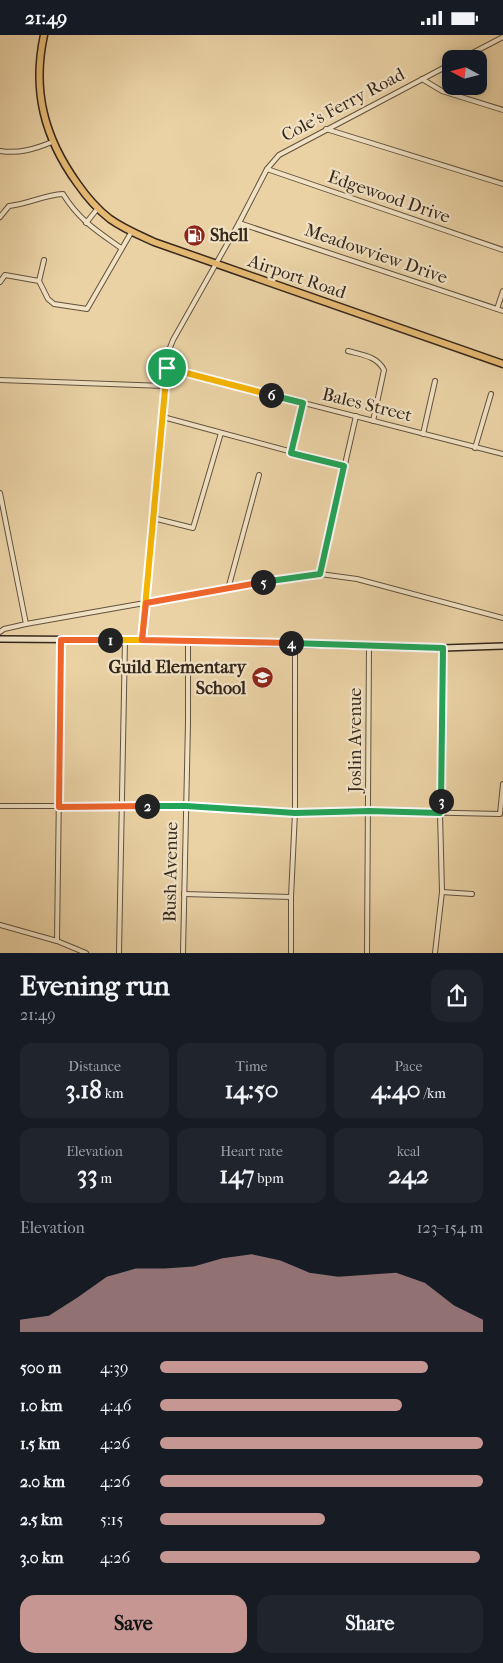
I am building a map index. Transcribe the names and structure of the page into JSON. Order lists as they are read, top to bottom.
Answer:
{
  "streets": {
    "highway": ["Airport Road"],
    "street": [
      "Cole's Ferry Road",
      "Edgewood Drive",
      "Meadowview Drive",
      "Bales Street",
      "Joslin Avenue",
      "Bush Avenue"
    ]
  },
  "crossings": [
    ["Cole's Ferry Road", "Edgewood Drive"],
    ["Cole's Ferry Road", "Meadowview Drive"],
    ["Cole's Ferry Road", "Airport Road"],
    ["Cole's Ferry Road", "Bales Street"]
  ],
  "places": {
    "fuel station": ["Shell"],
    "school or university": ["Guild Elementary School"]
  },
  "north": "left",
  "page": {
    "status": "21:49",
    "pins": [
      "6",
      "5",
      "1",
      "4",
      "3",
      "2"
    ],
    "heading": ["Evening run", "21:49"],
    "stats": [
      ["Distance", "3.18 km"],
      ["Time", "14:50"],
      ["Pace", "4:40 /km"],
      ["Elevation", "33 m"],
      ["Heart rate", "147 bpm"],
      ["kcal", "242"]
    ],
    "chart": ["Elevation", "123–154 m"],
    "list": [
      {
        "name": "500 m",
        "note": "4:39"
      },
      {
        "name": "1.0 km",
        "note": "4:46"
      },
      {
        "name": "1.5 km",
        "note": "4:26"
      },
      {
        "name": "2.0 km",
        "note": "4:26"
      },
      {
        "name": "2.5 km",
        "note": "5:15"
      },
      {
        "name": "3.0 km",
        "note": "4:26"
      }
    ],
    "buttons": ["Save", "Share"]
  }
}
